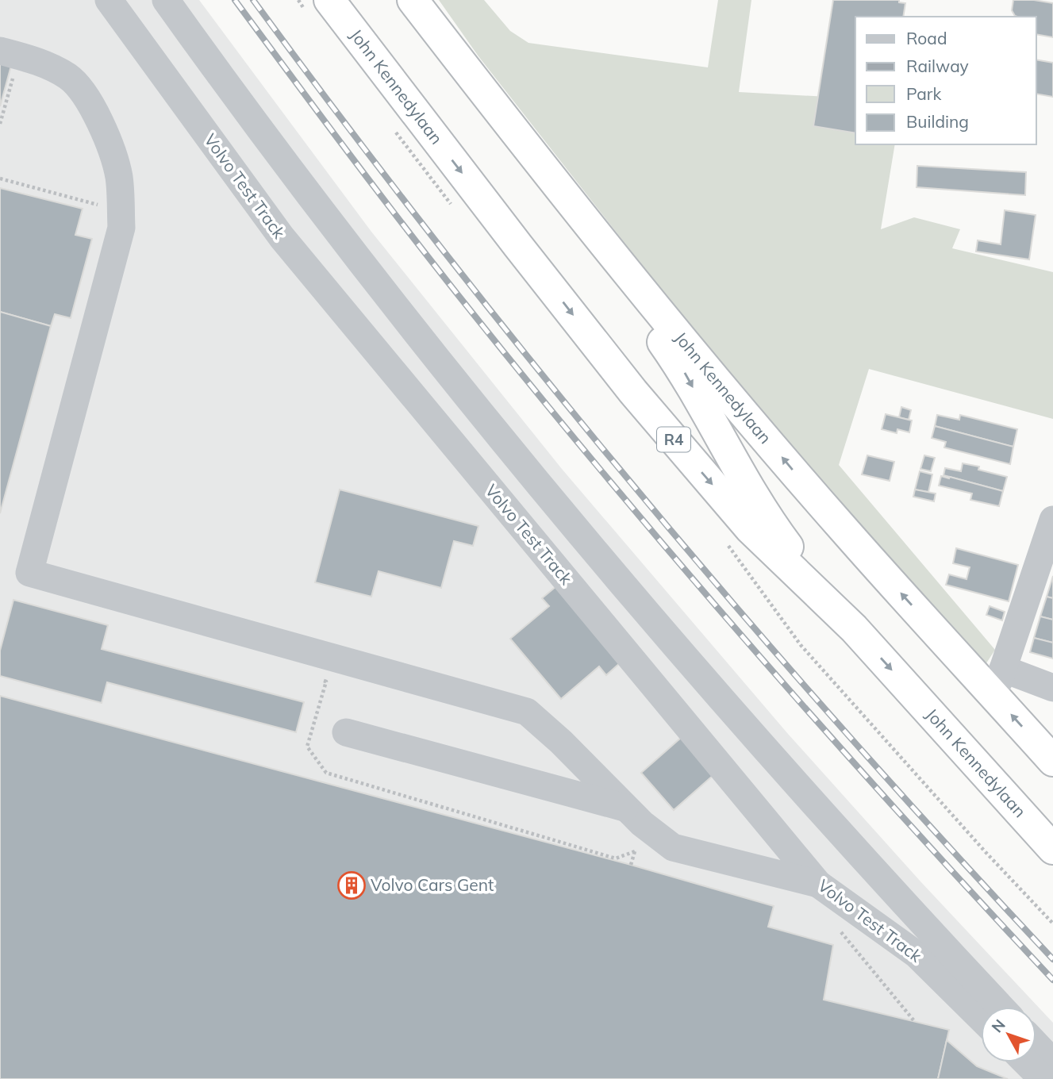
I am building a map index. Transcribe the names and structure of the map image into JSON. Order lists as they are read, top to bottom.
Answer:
{
  "streets": {
    "highway": ["John Kennedylaan", "R4"],
    "street": ["Volvo Test Track"]
  },
  "places": {
    "building": ["Volvo Cars Gent"]
  },
  "legend": [
    "Road",
    "Railway",
    "Park",
    "Building"
  ],
  "north": "top left"
}
